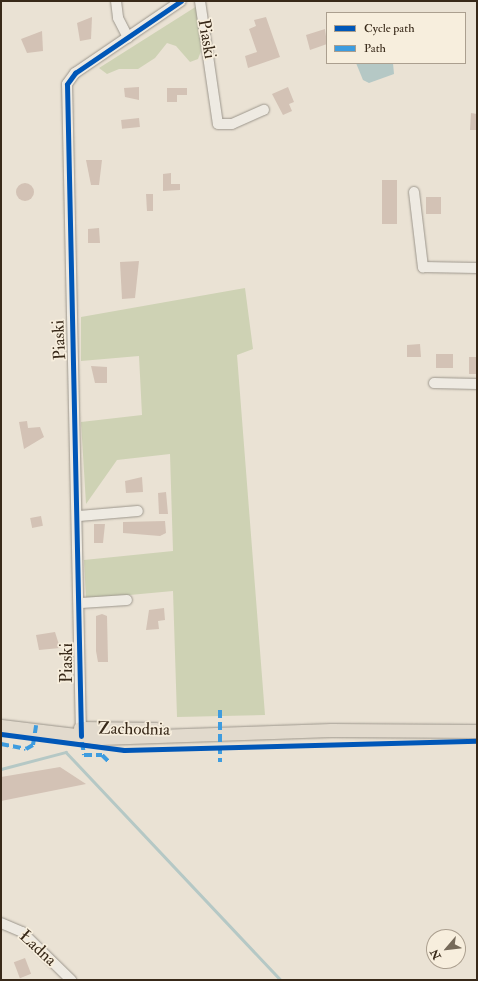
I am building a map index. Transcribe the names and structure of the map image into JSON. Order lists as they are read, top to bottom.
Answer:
{
  "streets": {
    "main road": ["Zachodnia"],
    "street": ["Piaski", "Ładna"]
  },
  "crossings": [
    ["Piaski", "Zachodnia"]
  ],
  "legend": ["Cycle path", "Path"],
  "north": "bottom left"
}
